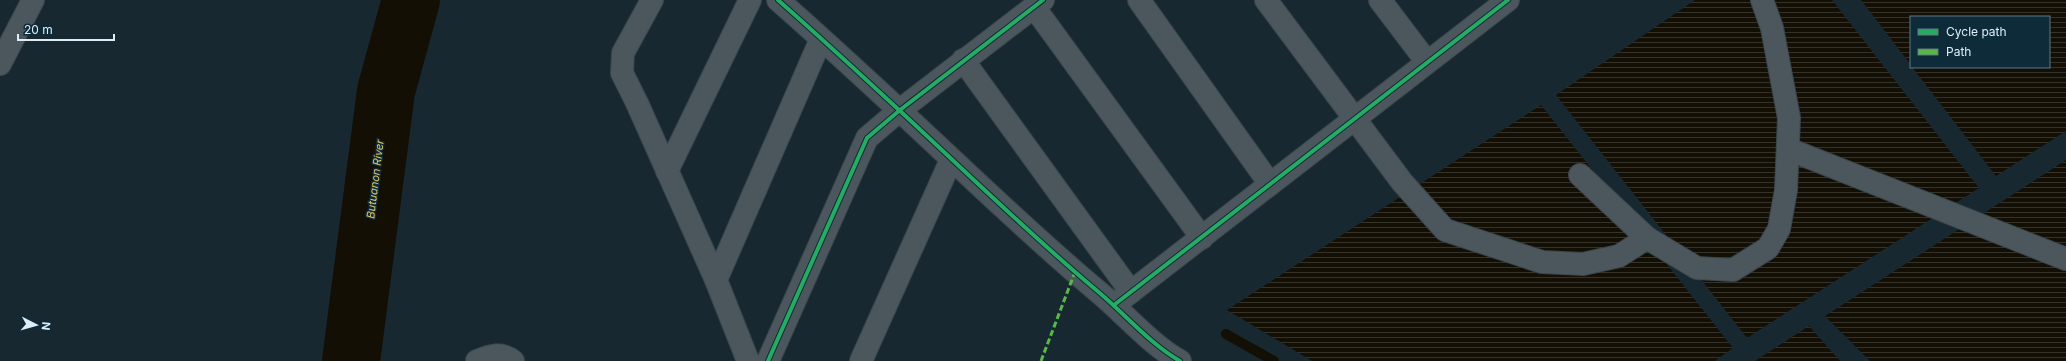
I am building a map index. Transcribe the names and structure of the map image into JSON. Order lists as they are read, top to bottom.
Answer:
{
  "water": ["Butuanon River"],
  "legend": ["Cycle path", "Path"],
  "scale_bar": "20 m",
  "north": "right"
}
